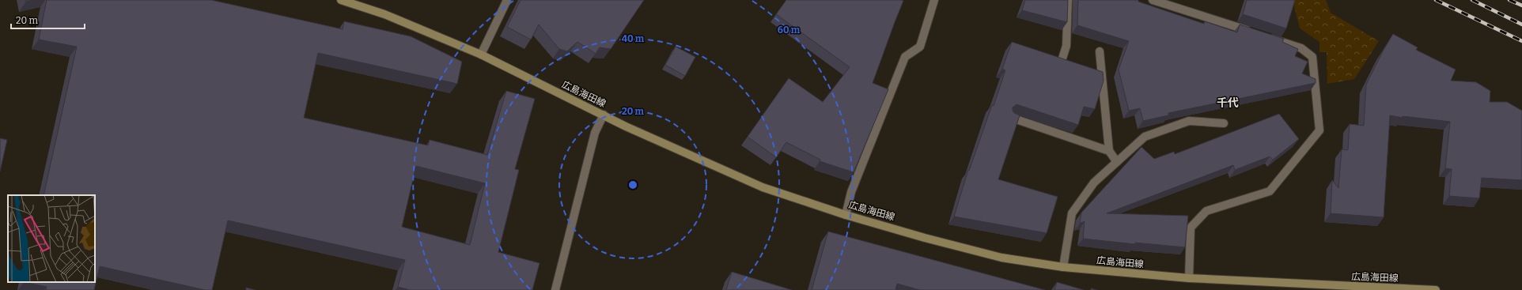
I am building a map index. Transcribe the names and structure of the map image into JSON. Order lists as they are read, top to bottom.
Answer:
{
  "streets": {
    "main road": ["広島海田線"]
  },
  "districts": ["千代"],
  "scale_bar": "20 m",
  "rings": ["60 m", "40 m", "20 m"]
}
